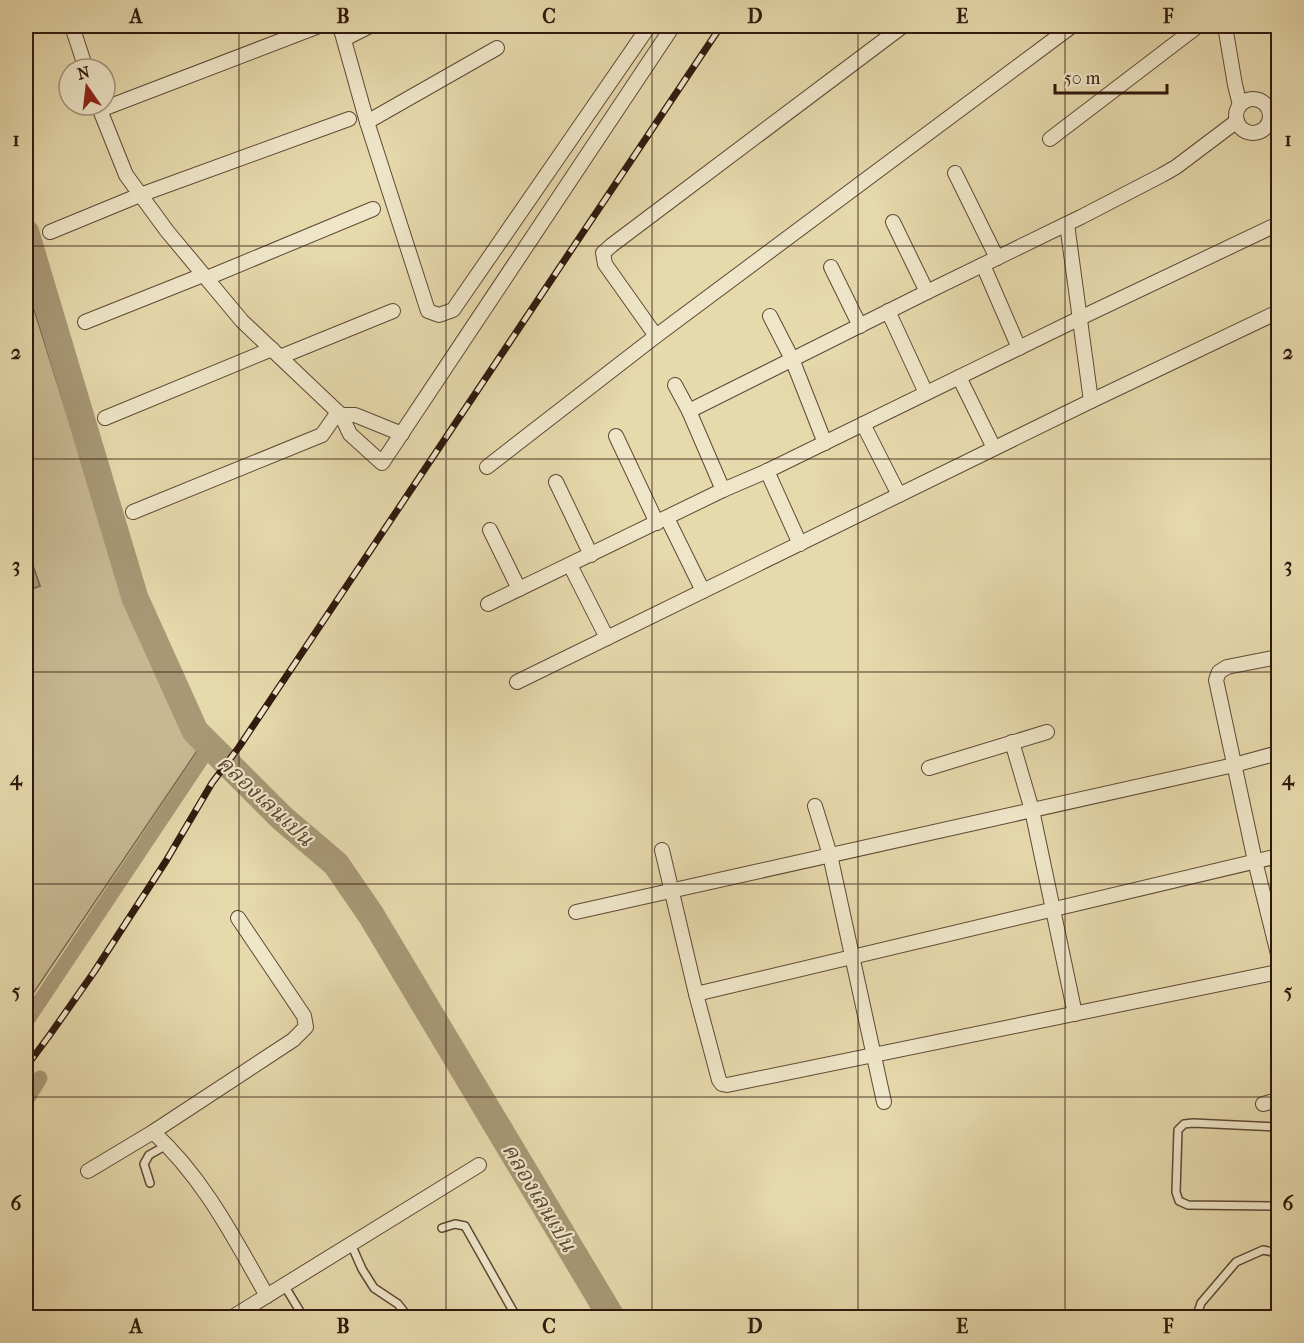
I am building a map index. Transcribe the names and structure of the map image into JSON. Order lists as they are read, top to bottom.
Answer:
{
  "water": ["คลองเลนเปน"],
  "scale_bar": "50 m",
  "north": "top",
  "grid": {
    "columns": [
      "A",
      "B",
      "C",
      "D",
      "E",
      "F"
    ],
    "rows": [
      "1",
      "2",
      "3",
      "4",
      "5",
      "6"
    ]
  }
}
